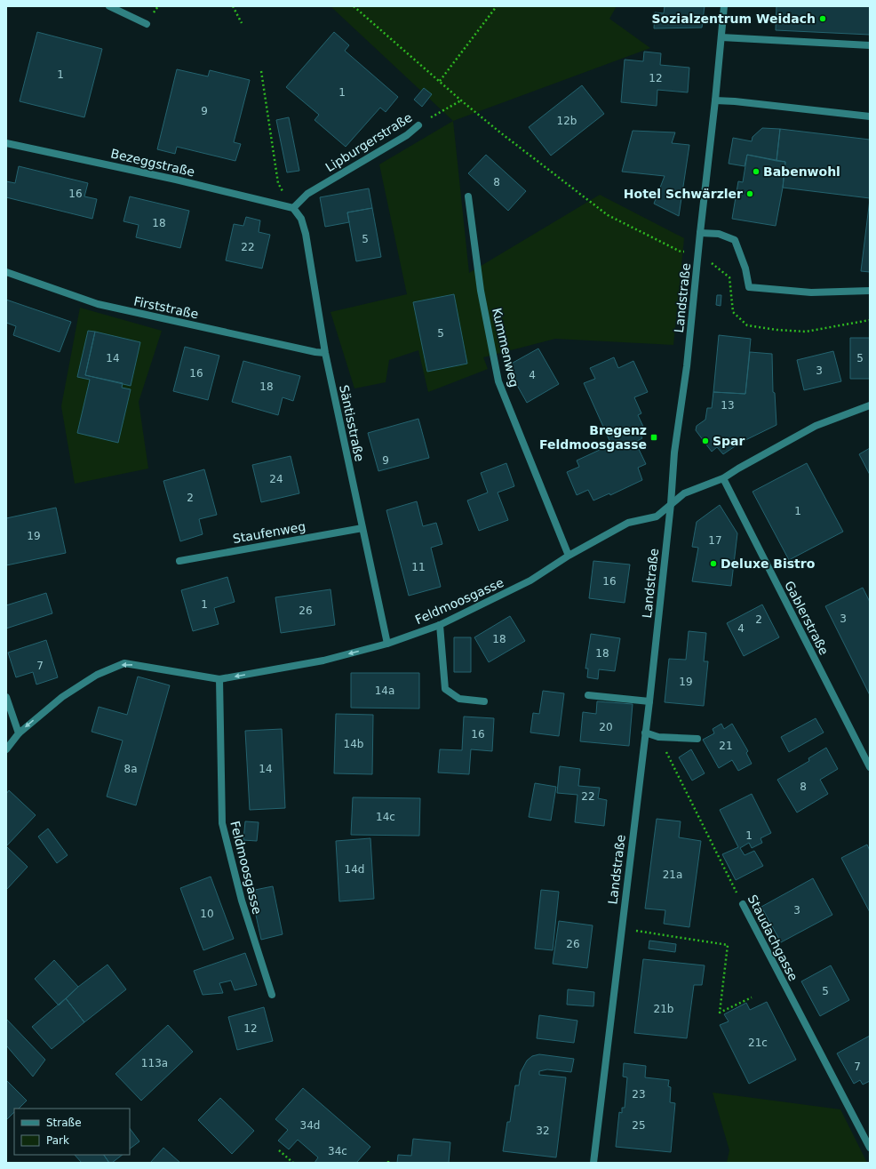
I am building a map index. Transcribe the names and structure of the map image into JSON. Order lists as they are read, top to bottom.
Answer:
{
  "streets": {
    "street": [
      "Lipburgerstraße",
      "Bezeggstraße",
      "Landstraße",
      "Firststraße",
      "Kummenweg",
      "Säntisstraße",
      "Staufenweg",
      "Feldmoosgasse",
      "Gablerstraße",
      "Staudachgasse"
    ]
  },
  "crossings": [
    ["Lipburgerstraße", "Bezeggstraße"],
    ["Lipburgerstraße", "Säntisstraße"],
    ["Bezeggstraße", "Säntisstraße"],
    ["Landstraße", "Feldmoosgasse"],
    ["Firststraße", "Säntisstraße"],
    ["Kummenweg", "Feldmoosgasse"],
    ["Säntisstraße", "Staufenweg"],
    ["Säntisstraße", "Feldmoosgasse"],
    ["Feldmoosgasse", "Gablerstraße"]
  ],
  "places": {
    "other": [
      "Sozialzentrum Weidach",
      "Babenwohl",
      "Hotel Schwärzler",
      "Spar",
      "Deluxe Bistro"
    ],
    "transit": ["Bregenz Feldmoosgasse"]
  },
  "house_numbers": [
    "1",
    "12",
    "1",
    "9",
    "12b",
    "8",
    "16",
    "18",
    "5",
    "22",
    "5",
    "14",
    "5",
    "3",
    "16",
    "4",
    "18",
    "13",
    "9",
    "24",
    "2",
    "1",
    "19",
    "17",
    "11",
    "16",
    "1",
    "26",
    "3",
    "2",
    "4",
    "18",
    "18",
    "7",
    "19",
    "14a",
    "20",
    "16",
    "14b",
    "21",
    "8a",
    "14",
    "8",
    "22",
    "14c",
    "1",
    "14d",
    "21a",
    "3",
    "10",
    "26",
    "5",
    "21b",
    "12",
    "21c",
    "113a",
    "7",
    "23",
    "34d",
    "25",
    "32",
    "34c"
  ],
  "legend": ["Straße", "Park"]
}
